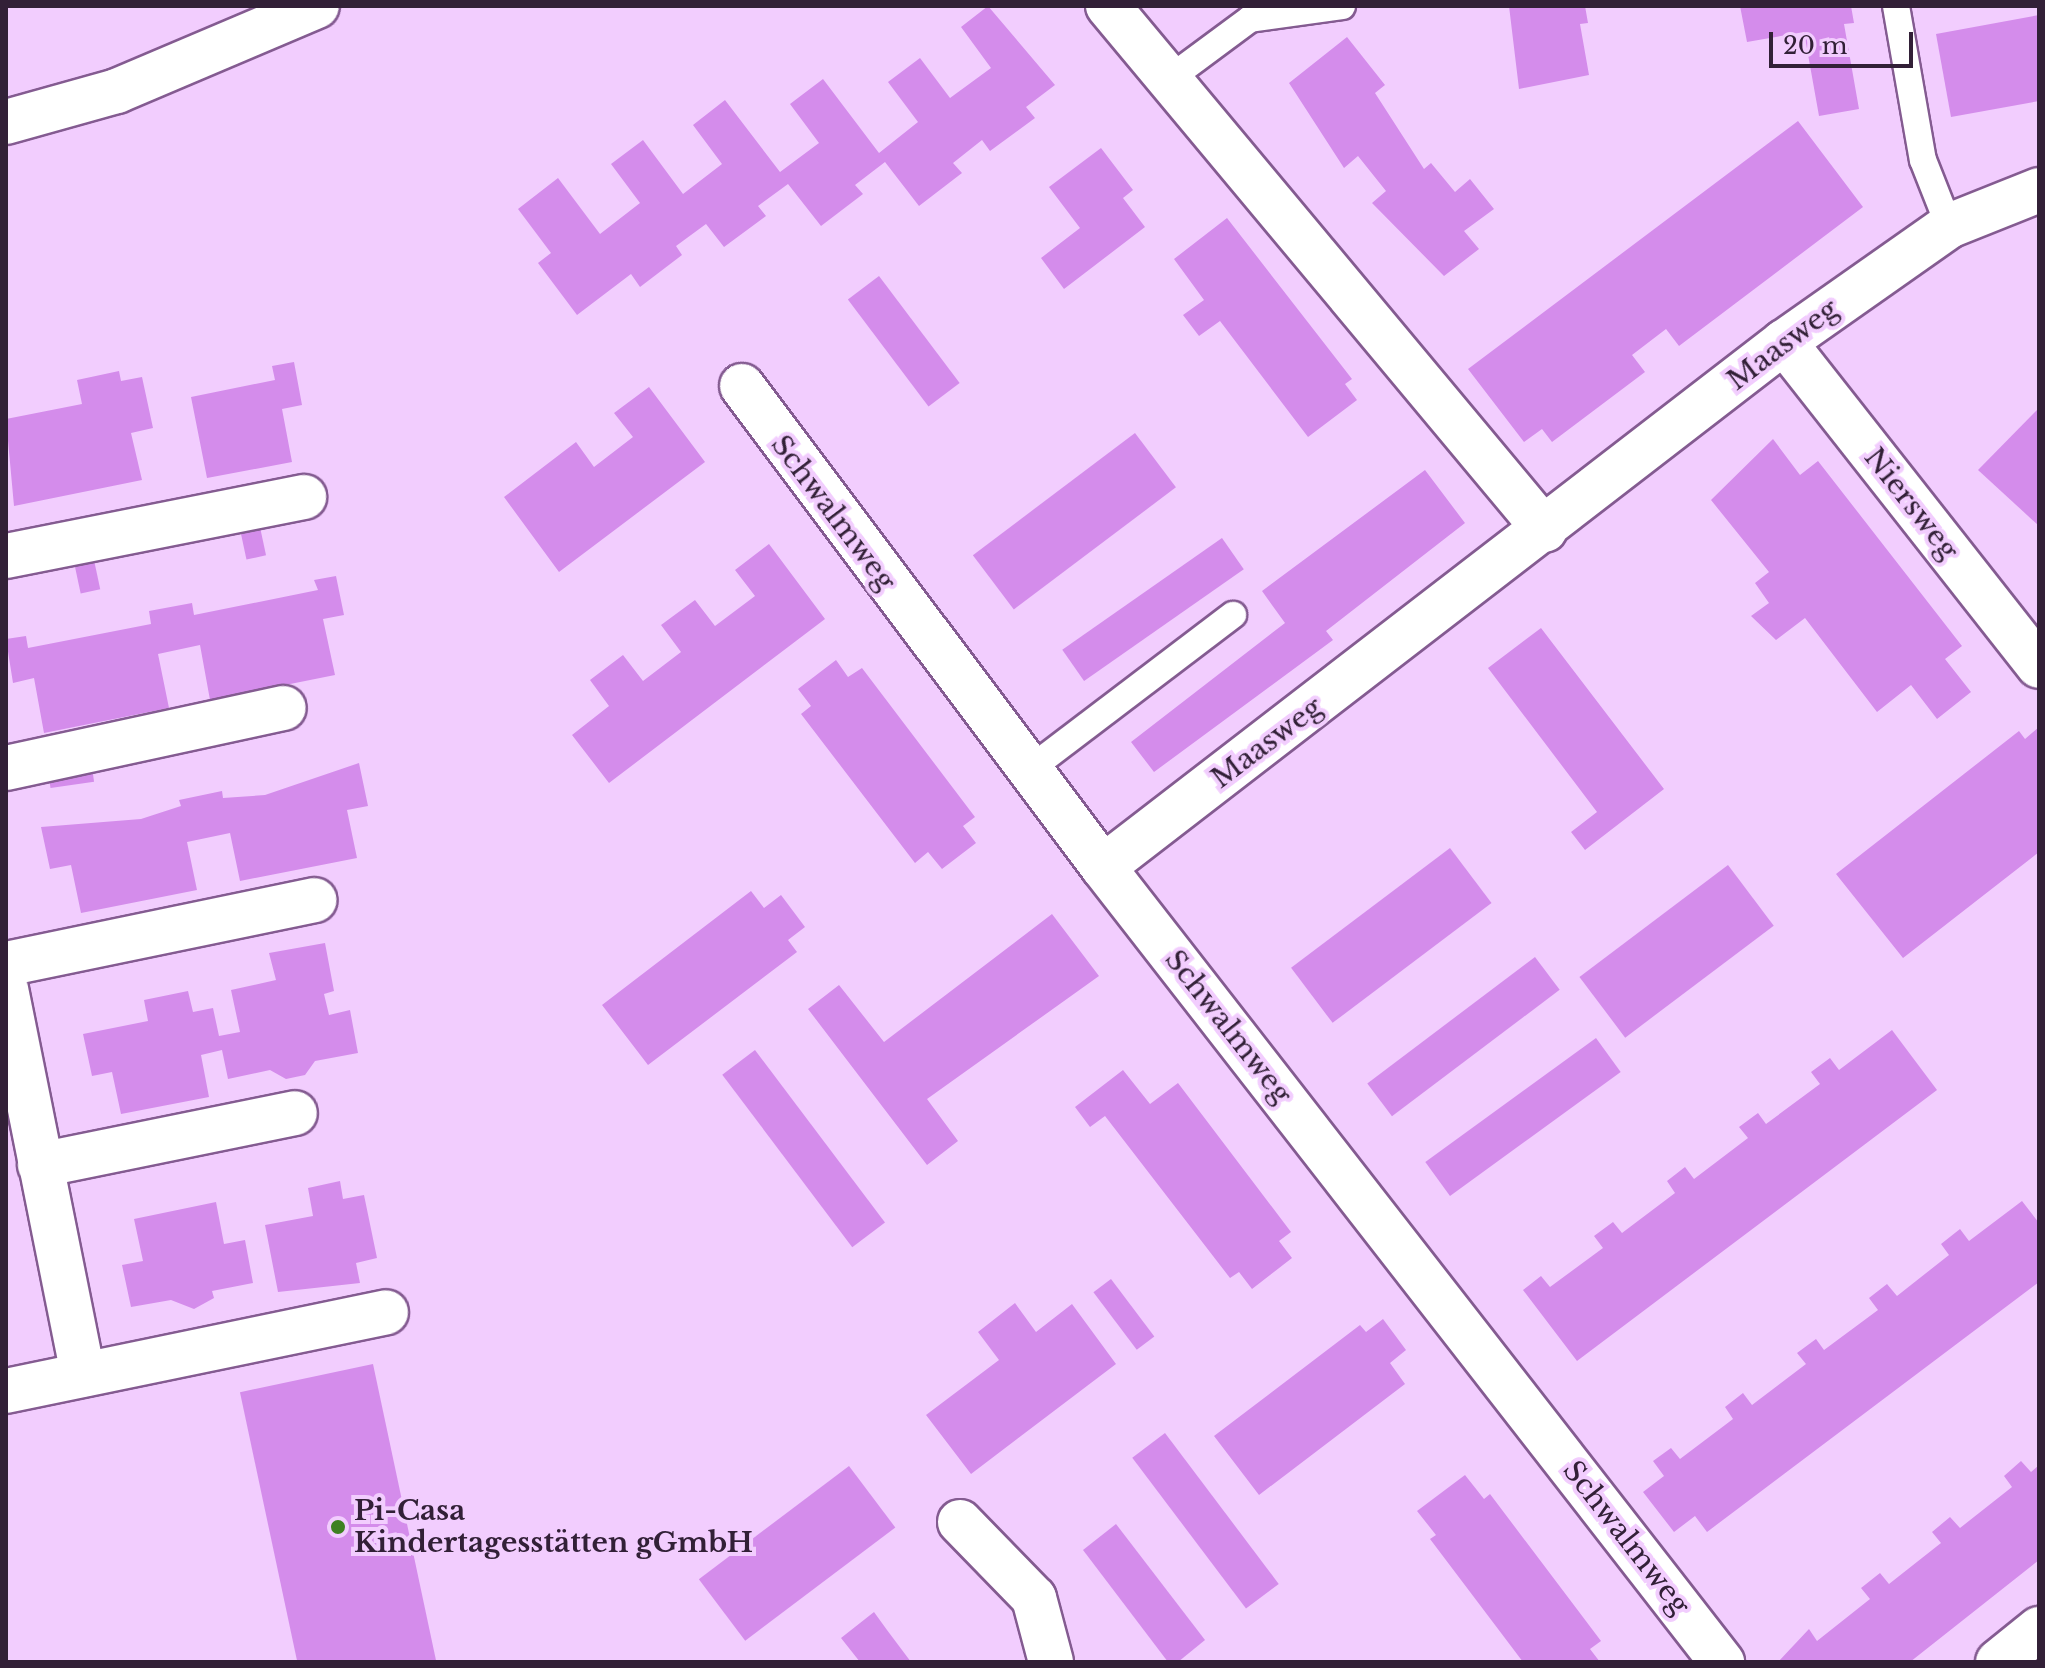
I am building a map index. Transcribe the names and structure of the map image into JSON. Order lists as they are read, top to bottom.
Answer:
{
  "streets": {
    "street": ["Maasweg", "Niersweg", "Schwalmweg"]
  },
  "crossings": [
    ["Maasweg", "Niersweg"],
    ["Maasweg", "Schwalmweg"]
  ],
  "places": ["Pi-Casa Kindertagesstätten gGmbH"],
  "scale_bar": "20 m"
}
